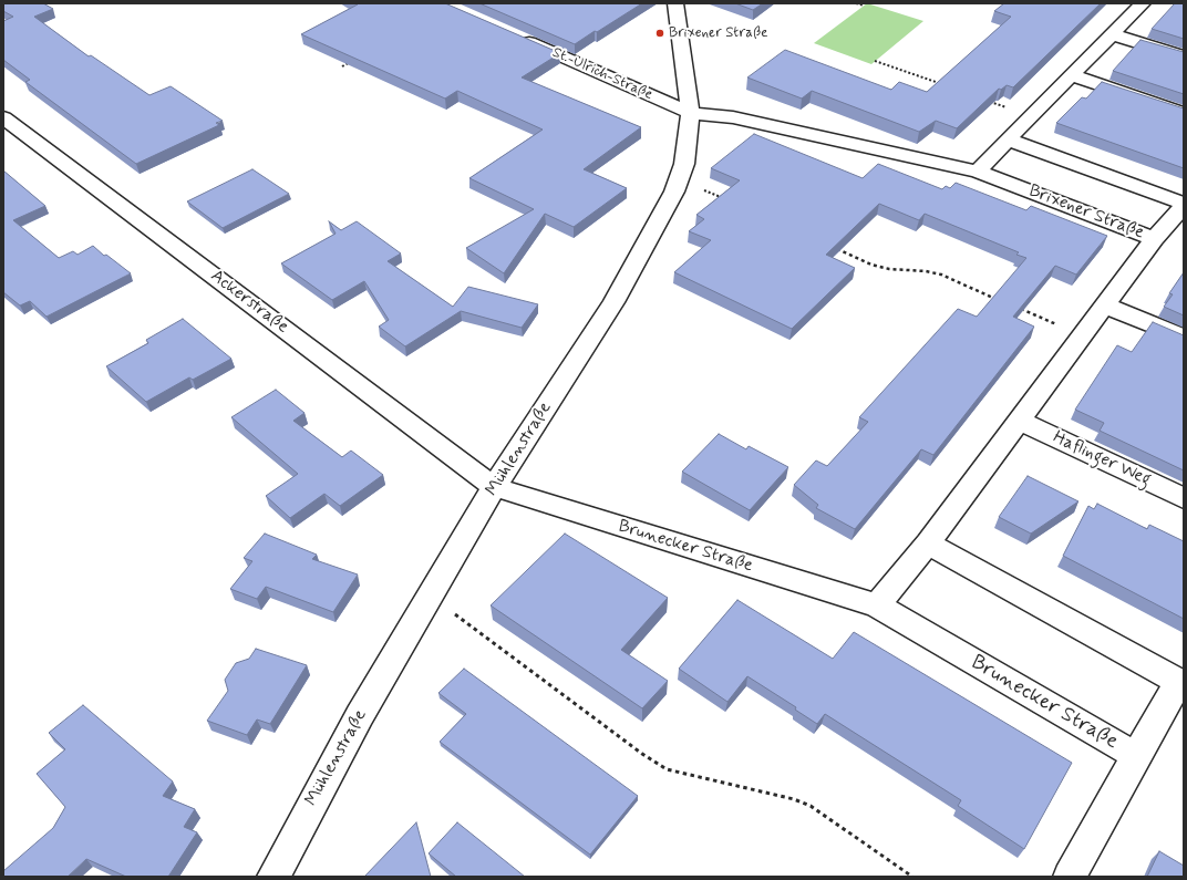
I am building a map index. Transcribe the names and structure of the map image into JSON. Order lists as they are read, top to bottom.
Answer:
{
  "streets": {
    "street": [
      "St.-Ulrich-Straße",
      "Brixener Straße",
      "Ackerstraße",
      "Mühlenstraße",
      "Haflinger Weg",
      "Brunecker Straße"
    ]
  },
  "crossings": [
    ["St.-Ulrich-Straße", "Brixener Straße"],
    ["St.-Ulrich-Straße", "Mühlenstraße"],
    ["Brixener Straße", "Mühlenstraße"],
    ["Ackerstraße", "Mühlenstraße"],
    ["Ackerstraße", "Brunecker Straße"],
    ["Mühlenstraße", "Brunecker Straße"]
  ],
  "places": ["Brixener Straße"]
}
